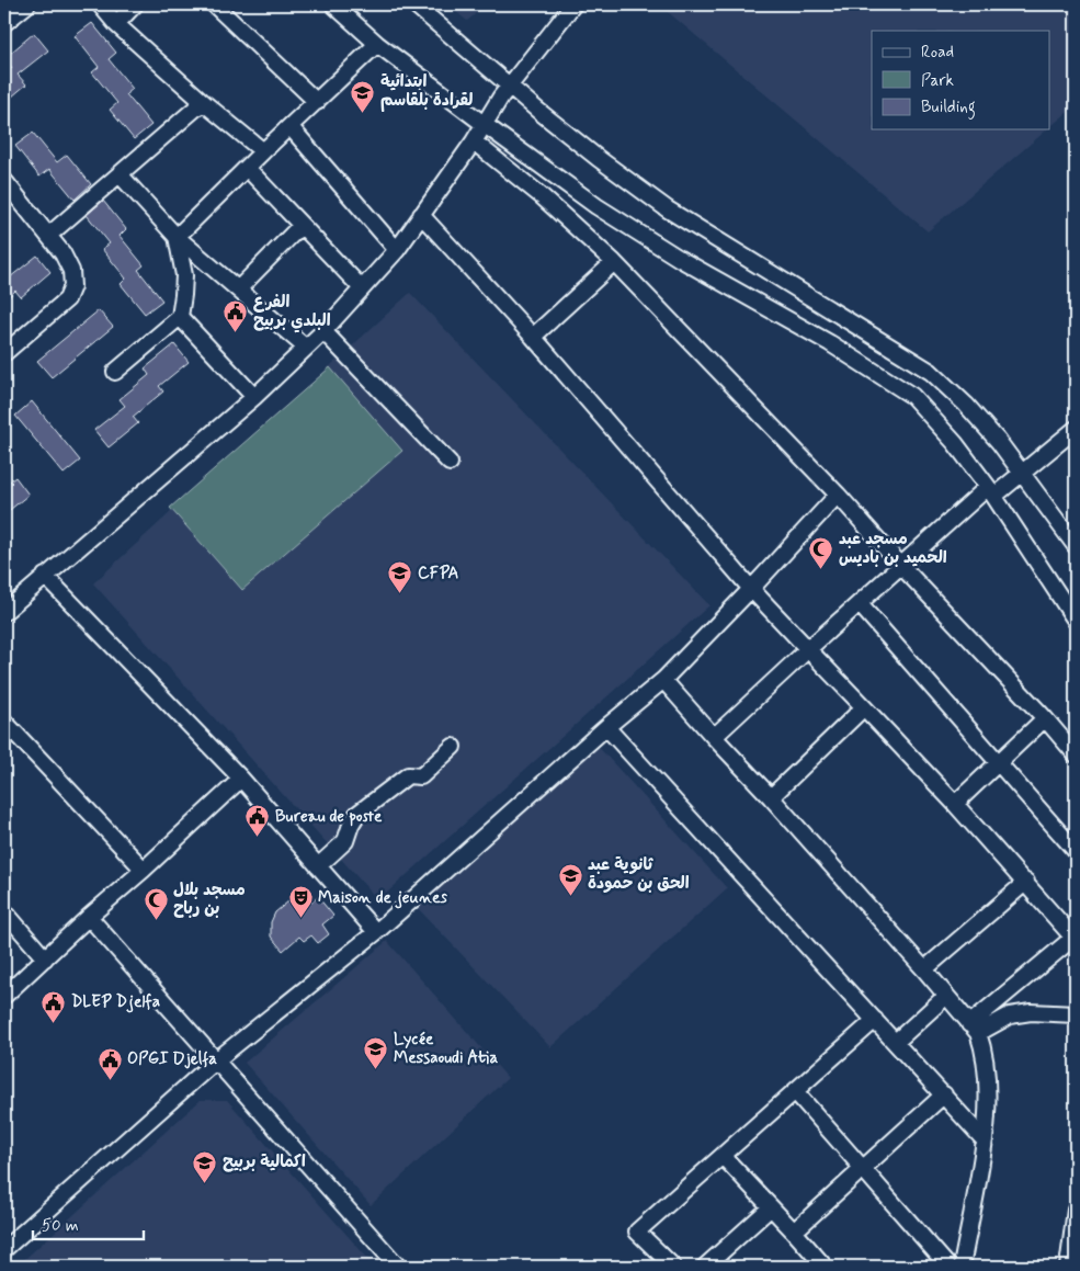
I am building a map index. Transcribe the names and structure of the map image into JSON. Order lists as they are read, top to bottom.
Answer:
{
  "places": {
    "school or university": [
      "ابتدائية لقرادة بلقاسم",
      "CFPA",
      "ثانوية عبد الحق بن حمودة",
      "Lycée Messaoudi Atia",
      "اكمالية بربيح"
    ],
    "public building": [
      "الفرع البلدي بربيح",
      "Bureau de poste",
      "DLEP Djelfa",
      "OPGI Djelfa"
    ],
    "mosque": ["مسجد عبد الحميد بن باديس", "مسجد بلال بن رباح"],
    "theatre": ["Maison de jeunes"]
  },
  "legend": ["Road", "Park", "Building"],
  "scale_bar": "50 m"
}
